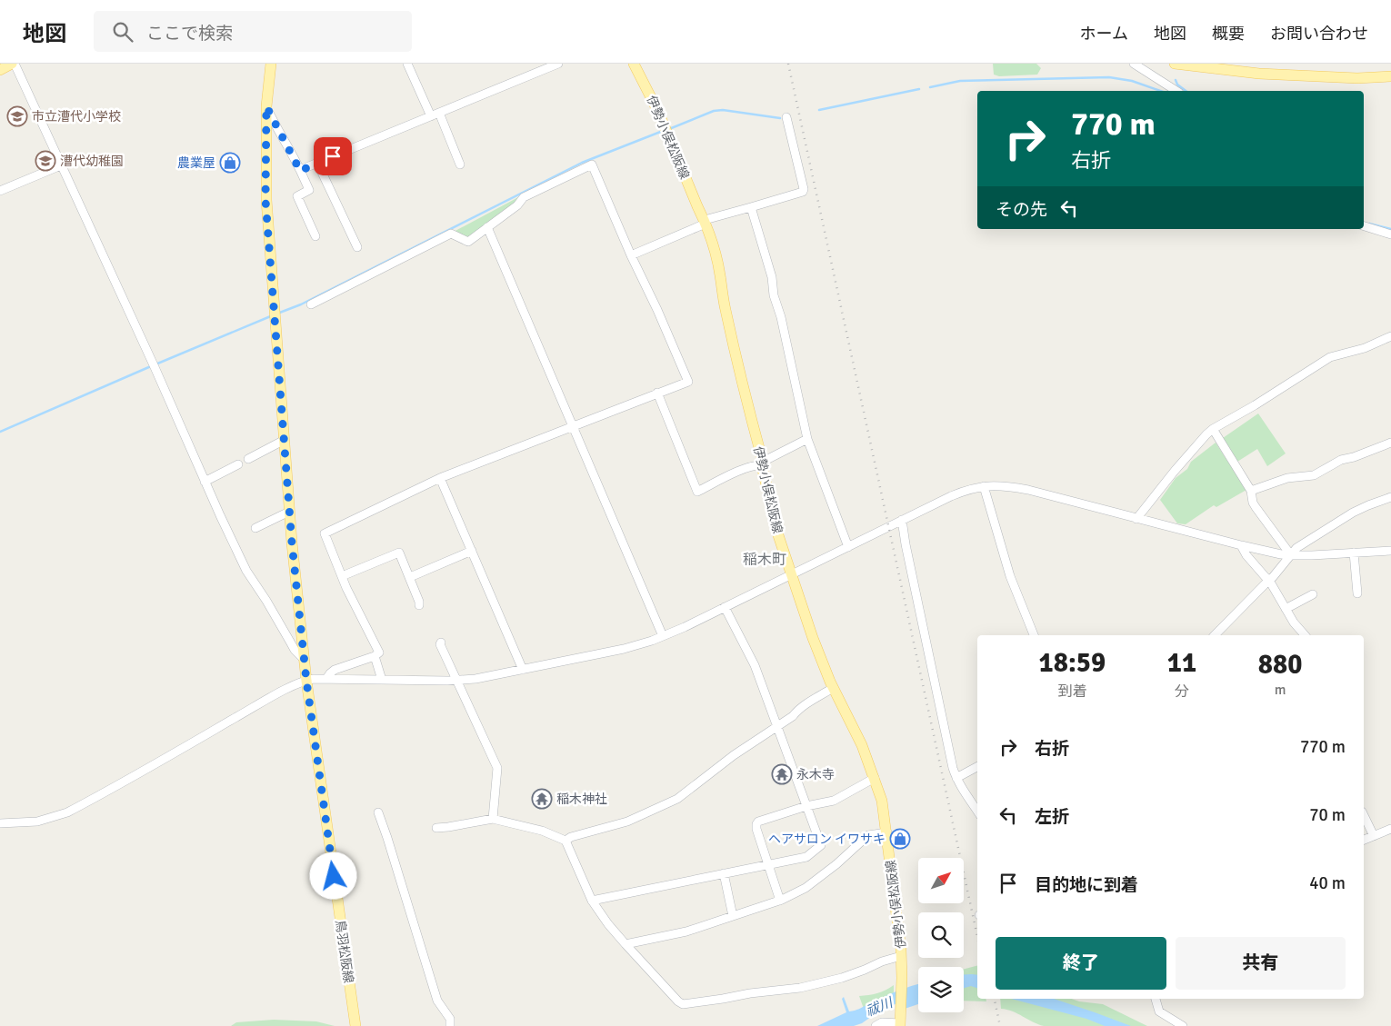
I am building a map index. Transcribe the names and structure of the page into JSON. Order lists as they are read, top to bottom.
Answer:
{
  "streets": {
    "main road": ["伊勢小俣松阪線", "鳥羽松阪線"]
  },
  "districts": ["稲木町"],
  "water": ["祓川"],
  "places": {
    "school or university": ["市立漕代小学校", "漕代幼稚園"],
    "shop": ["農業屋", "ヘアサロン イワサキ"],
    "temple": ["永木寺", "稲木神社"]
  },
  "north": "top right",
  "page": {
    "header": "地図",
    "search": "ここで検索",
    "nav": [
      "ホーム",
      "地図",
      "概要",
      "お問い合わせ"
    ],
    "turn": ["770 m", "右折"],
    "then": "その先",
    "eta": [
      "18:59",
      "到着",
      "11",
      "分",
      "880",
      "m"
    ],
    "list": [
      {
        "name": "右折",
        "value": "770 m"
      },
      {
        "name": "左折",
        "value": "70 m"
      },
      {
        "name": "目的地に到着",
        "value": "40 m"
      }
    ],
    "buttons": ["終了", "共有"]
  }
}
